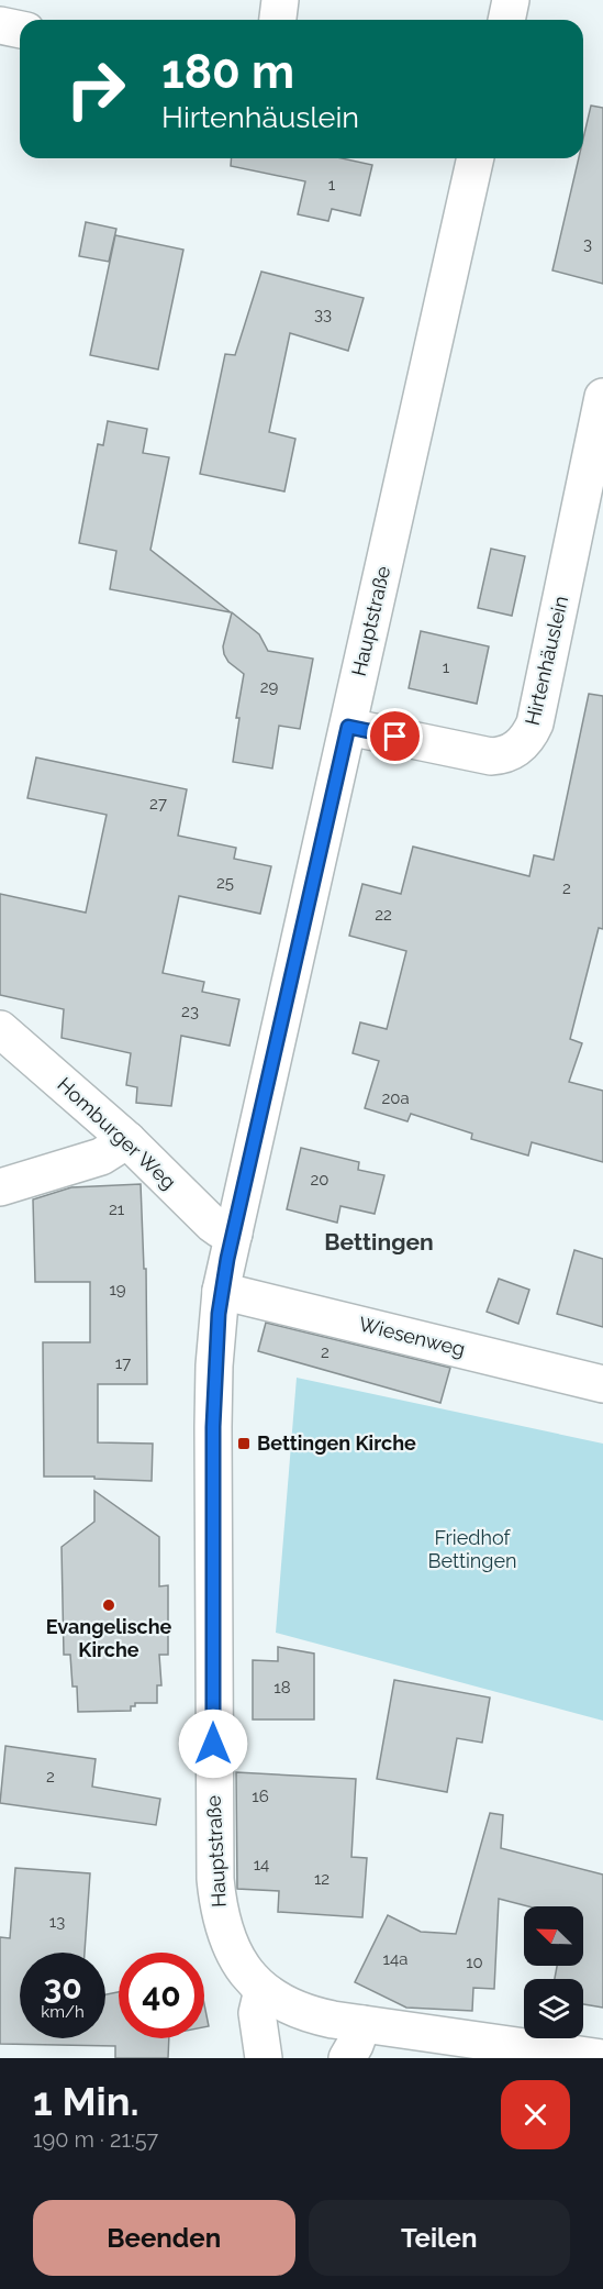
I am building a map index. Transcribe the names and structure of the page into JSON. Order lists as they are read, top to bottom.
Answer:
{
  "streets": {
    "street": [
      "Hauptstraße",
      "Hirtenhäuslein",
      "Homburger Weg",
      "Wiesenweg"
    ]
  },
  "crossings": [
    ["Hauptstraße", "Hirtenhäuslein"],
    ["Hauptstraße", "Homburger Weg"],
    ["Hauptstraße", "Wiesenweg"]
  ],
  "districts": ["Bettingen"],
  "parks": ["Friedhof Bettingen"],
  "places": {
    "transit": ["Bettingen Kirche"],
    "other": ["Evangelische Kirche"]
  },
  "house_numbers": [
    "1",
    "3",
    "33",
    "1",
    "29",
    "27",
    "25",
    "2",
    "22",
    "23",
    "20a",
    "20",
    "21",
    "19",
    "2",
    "17",
    "18",
    "2",
    "16",
    "14",
    "12",
    "13",
    "14a",
    "10"
  ],
  "north": "top left",
  "page": {
    "turn": ["180 m", "Hirtenhäuslein"],
    "speed": "30 km/h",
    "limit": "40",
    "heading": ["1 Min.", "190 m · 21:57"],
    "buttons": ["Beenden", "Teilen"]
  }
}
